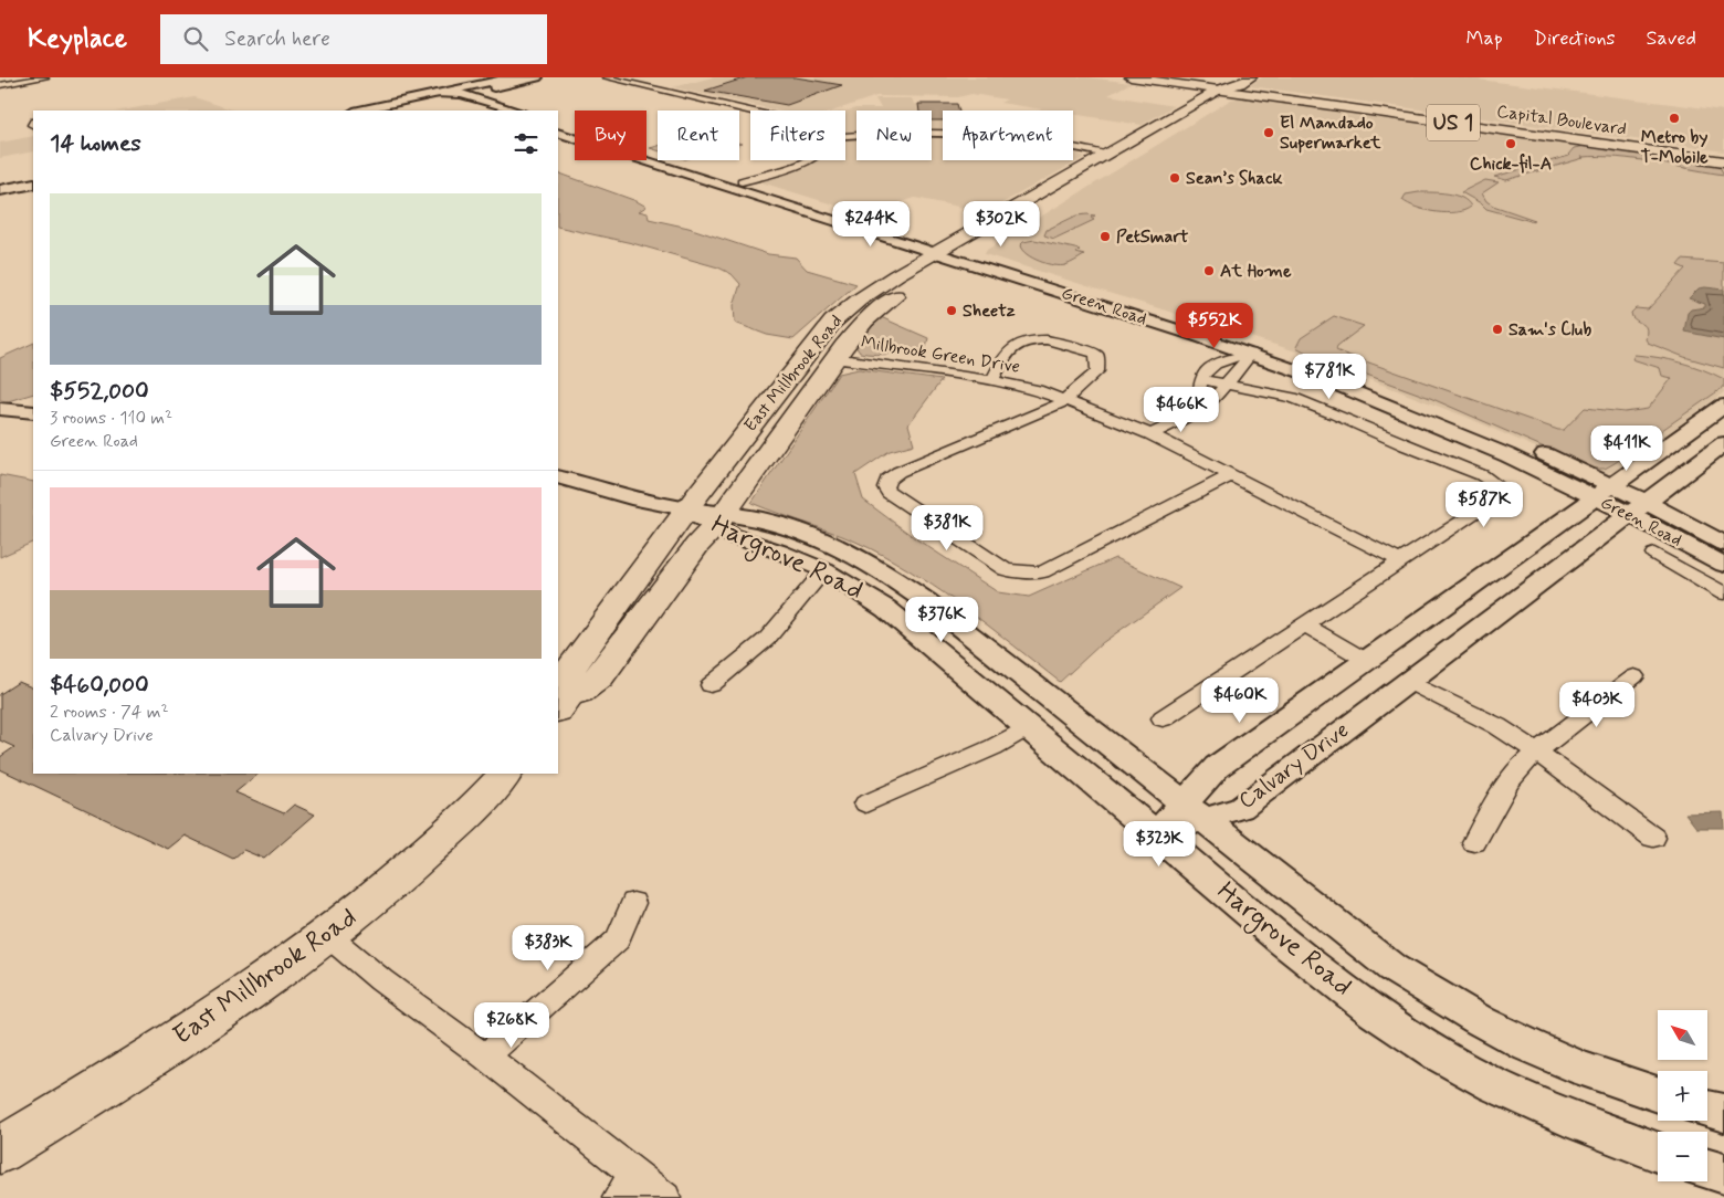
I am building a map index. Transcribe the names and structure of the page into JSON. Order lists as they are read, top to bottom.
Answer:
{
  "streets": {
    "main road": ["Capital Boulevard", "US 1", "East Millbrook Road"],
    "street": [
      "Green Road",
      "Millbrook Green Drive",
      "Hargrove Road",
      "Calvary Drive"
    ]
  },
  "crossings": [
    ["Capital Boulevard", "East Millbrook Road"],
    ["Green Road", "East Millbrook Road"],
    ["Green Road", "Calvary Drive"],
    ["Millbrook Green Drive", "East Millbrook Road"],
    ["East Millbrook Road", "Hargrove Road"],
    ["Hargrove Road", "Calvary Drive"]
  ],
  "places": [
    "Metro by T-Mobile",
    "El Mandado Supermarket",
    "Chick-fil-A",
    "Sean’s Shack",
    "PetSmart",
    "At Home",
    "Sheetz",
    "Sam's Club"
  ],
  "north": "top left",
  "page": {
    "header": "Keyplace",
    "search": "Search here",
    "nav": ["Map", "Directions", "Saved"],
    "chip": [
      "Buy",
      "Rent",
      "Filters",
      "New",
      "Apartment"
    ],
    "heading": "14 homes",
    "list": [
      {
        "name": "$552,000",
        "note": "3 rooms · 110 m² · Green Road"
      },
      {
        "name": "$460,000",
        "note": "2 rooms · 74 m² · Calvary Drive"
      }
    ],
    "price": [
      "$244K",
      "$302K",
      "$552K",
      "$781K",
      "$466K",
      "$411K",
      "$587K",
      "$381K",
      "$376K",
      "$460K",
      "$403K",
      "$323K",
      "$383K",
      "$268K"
    ],
    "map_buttons": ["+", "−"]
  }
}
